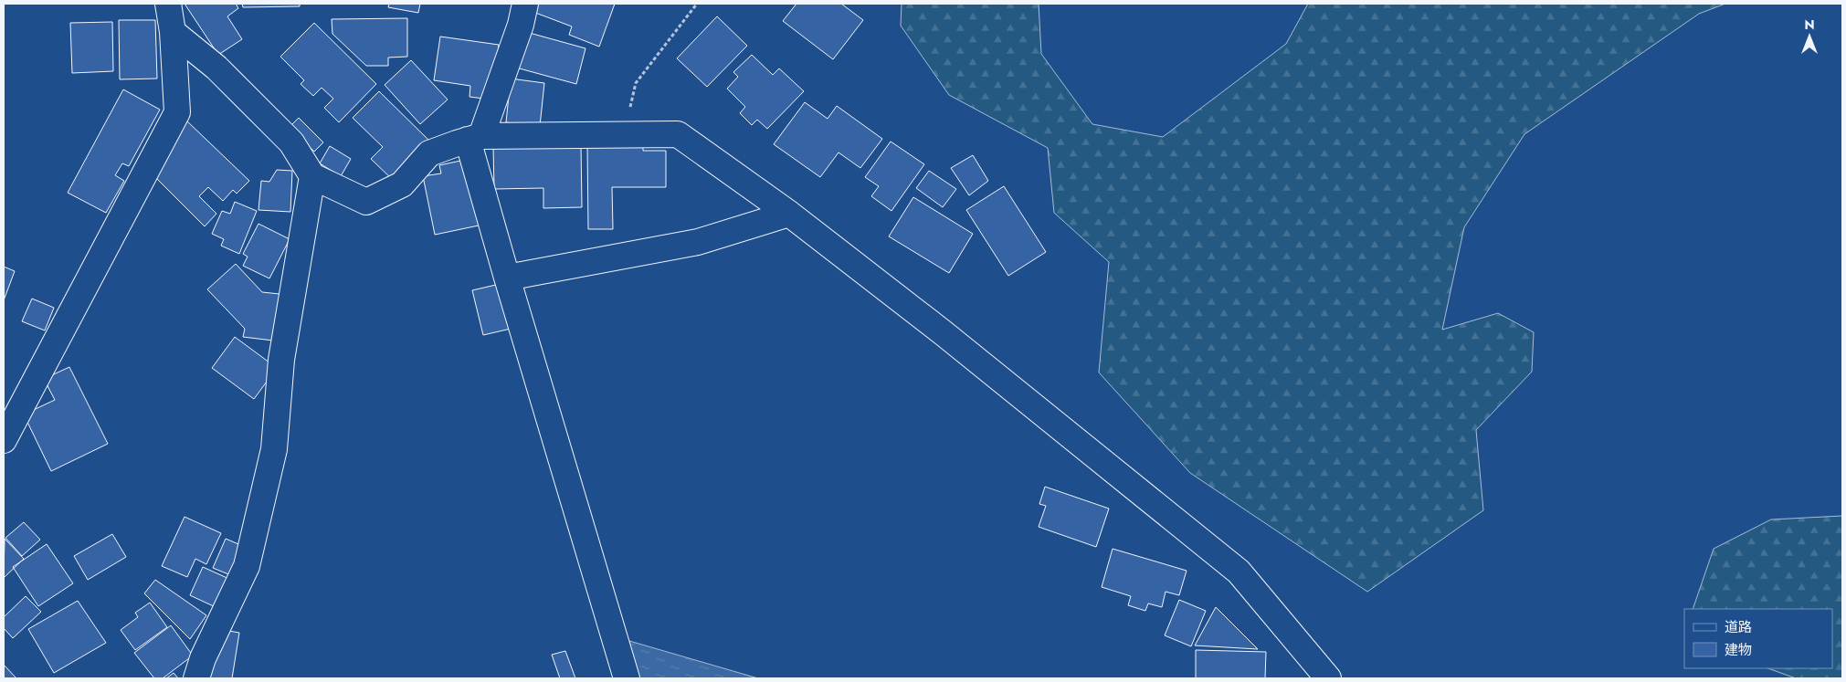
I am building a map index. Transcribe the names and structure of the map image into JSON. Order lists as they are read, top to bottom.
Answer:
{
  "legend": ["道路", "建物"],
  "north": "top"
}
